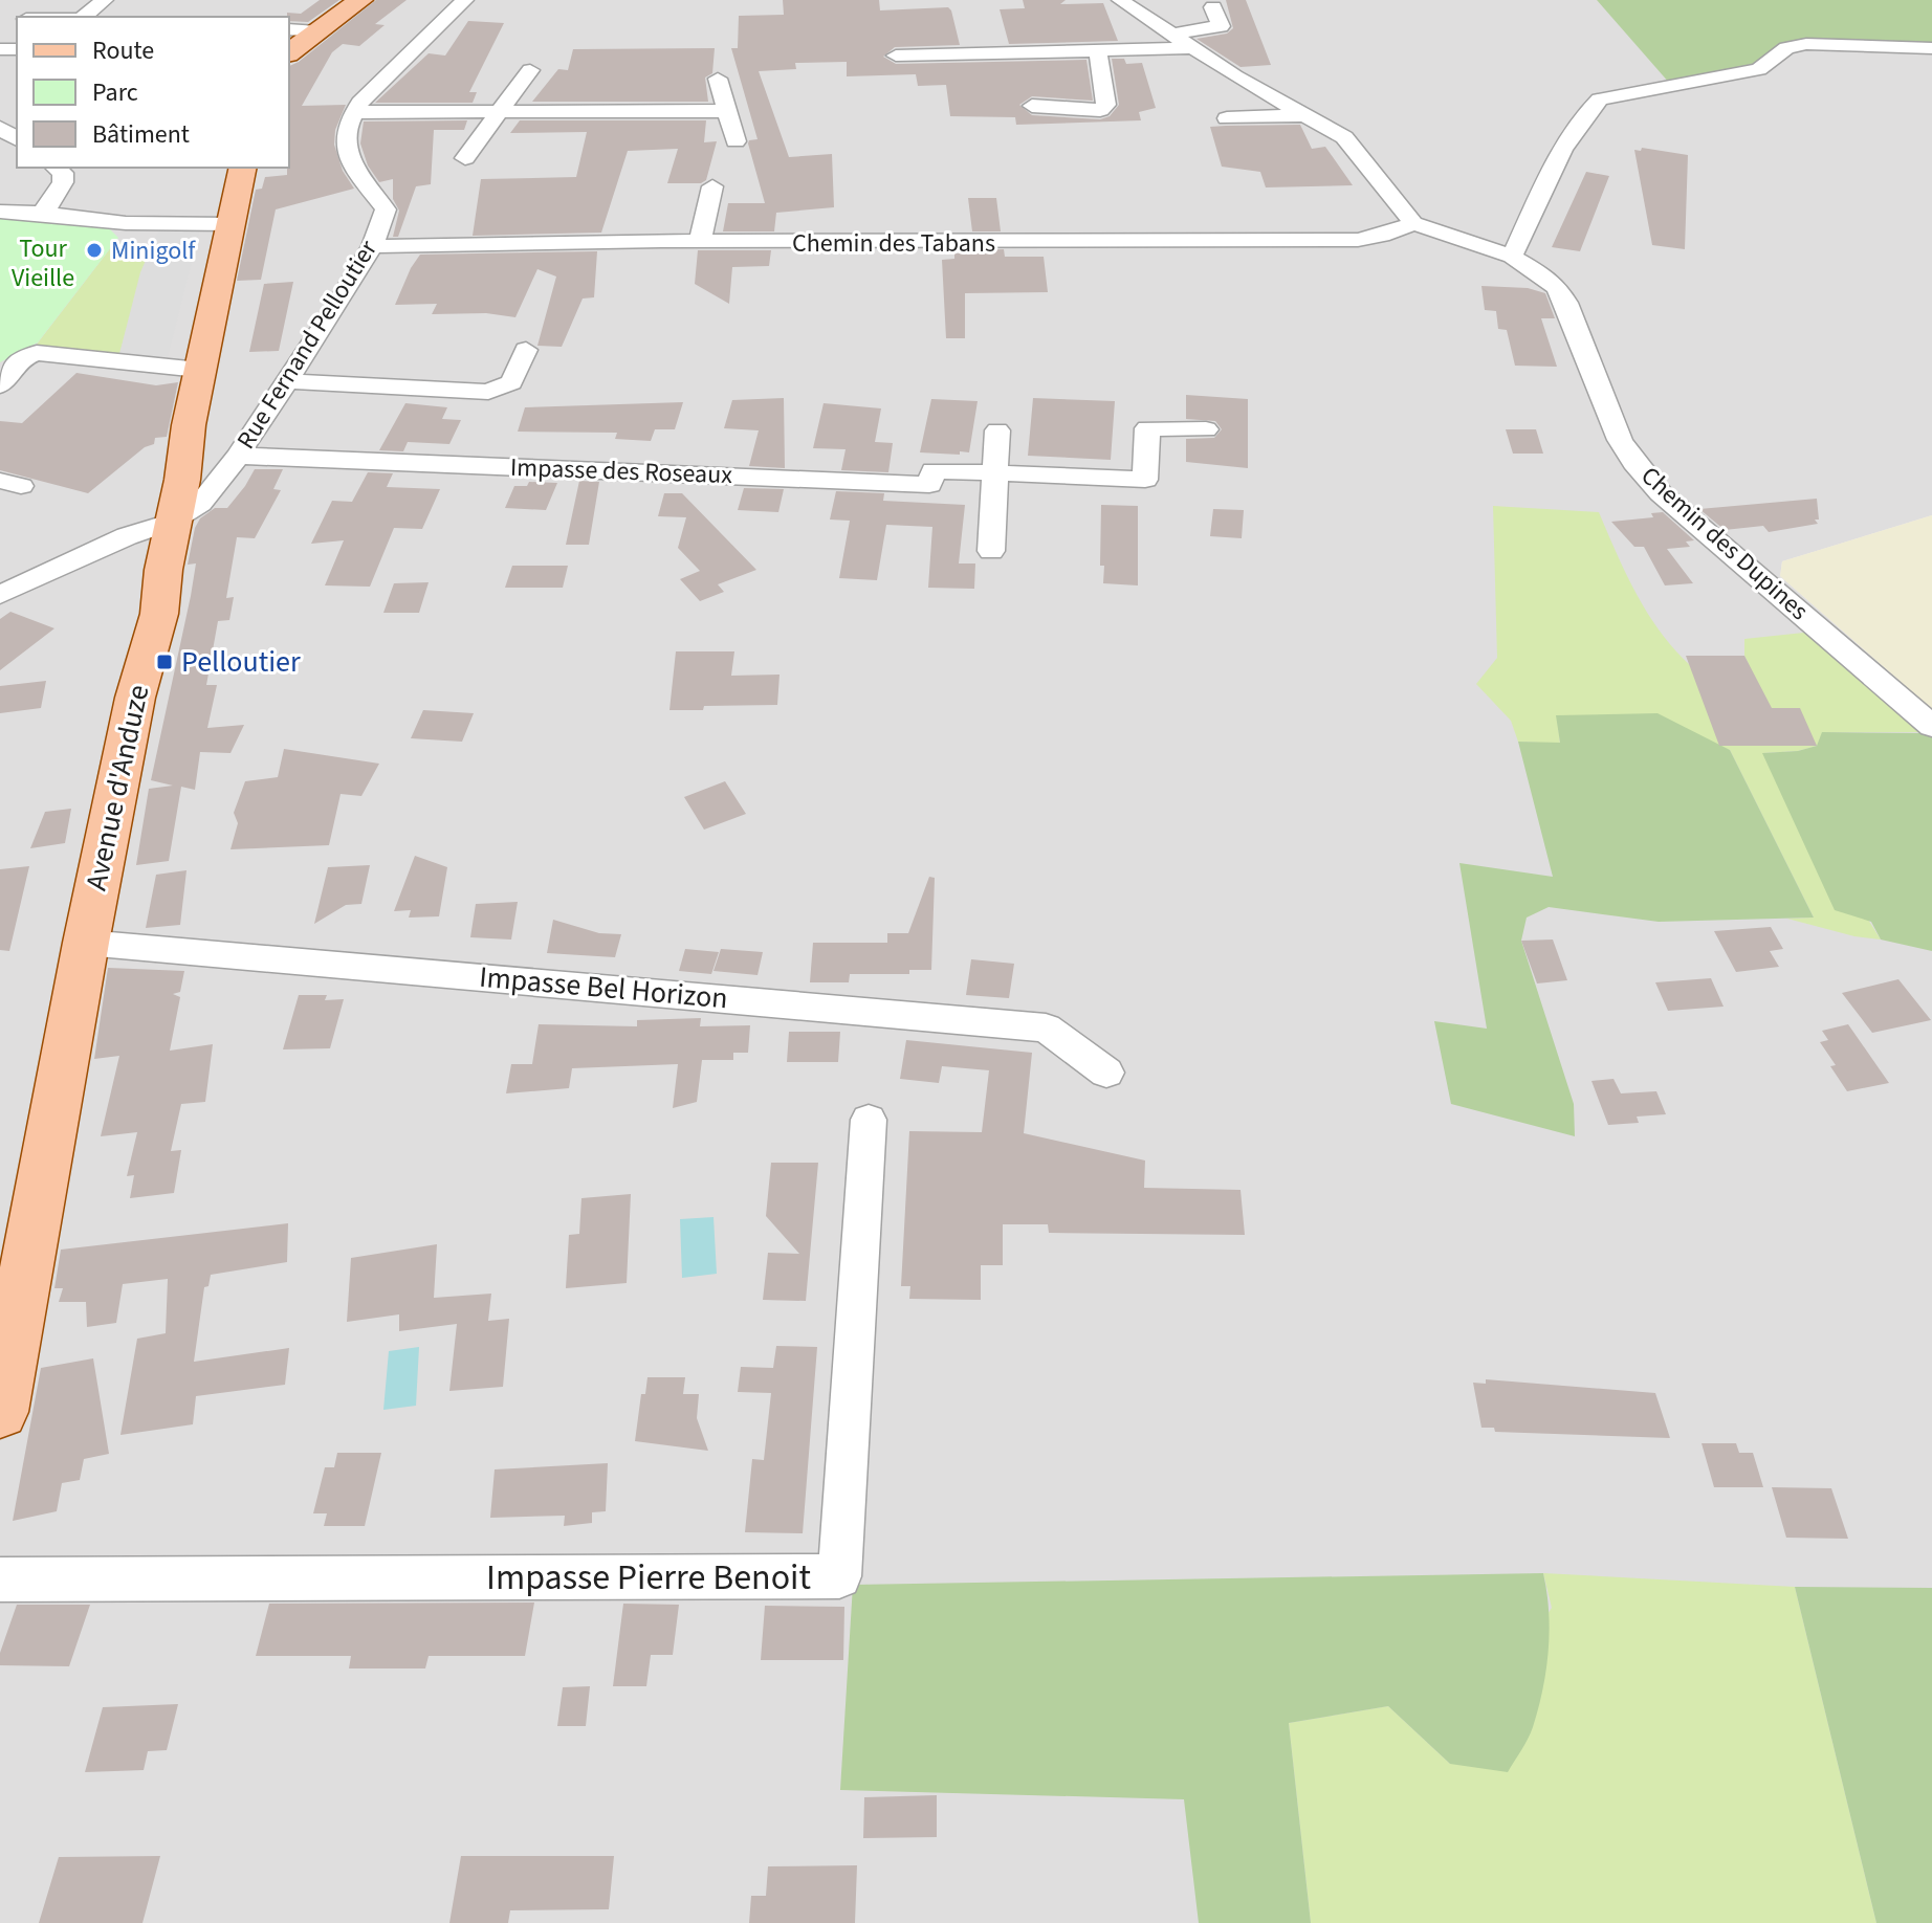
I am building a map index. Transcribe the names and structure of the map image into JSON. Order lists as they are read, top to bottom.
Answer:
{
  "streets": {
    "main road": ["Avenue d'Anduze"],
    "street": [
      "Chemin des Tabans",
      "Rue Fernand Pelloutier",
      "Impasse des Roseaux",
      "Chemin des Dupines",
      "Impasse Bel Horizon",
      "Impasse Pierre Benoit"
    ]
  },
  "crossings": [
    ["Chemin des Tabans", "Rue Fernand Pelloutier"],
    ["Chemin des Tabans", "Chemin des Dupines"],
    ["Rue Fernand Pelloutier", "Impasse des Roseaux"],
    ["Rue Fernand Pelloutier", "Avenue d'Anduze"],
    ["Avenue d'Anduze", "Impasse Bel Horizon"]
  ],
  "parks": ["Tour Vieille"],
  "places": {
    "other": ["Minigolf"],
    "transit": ["Pelloutier"]
  },
  "legend": ["Route", "Parc", "Bâtiment"]
}
